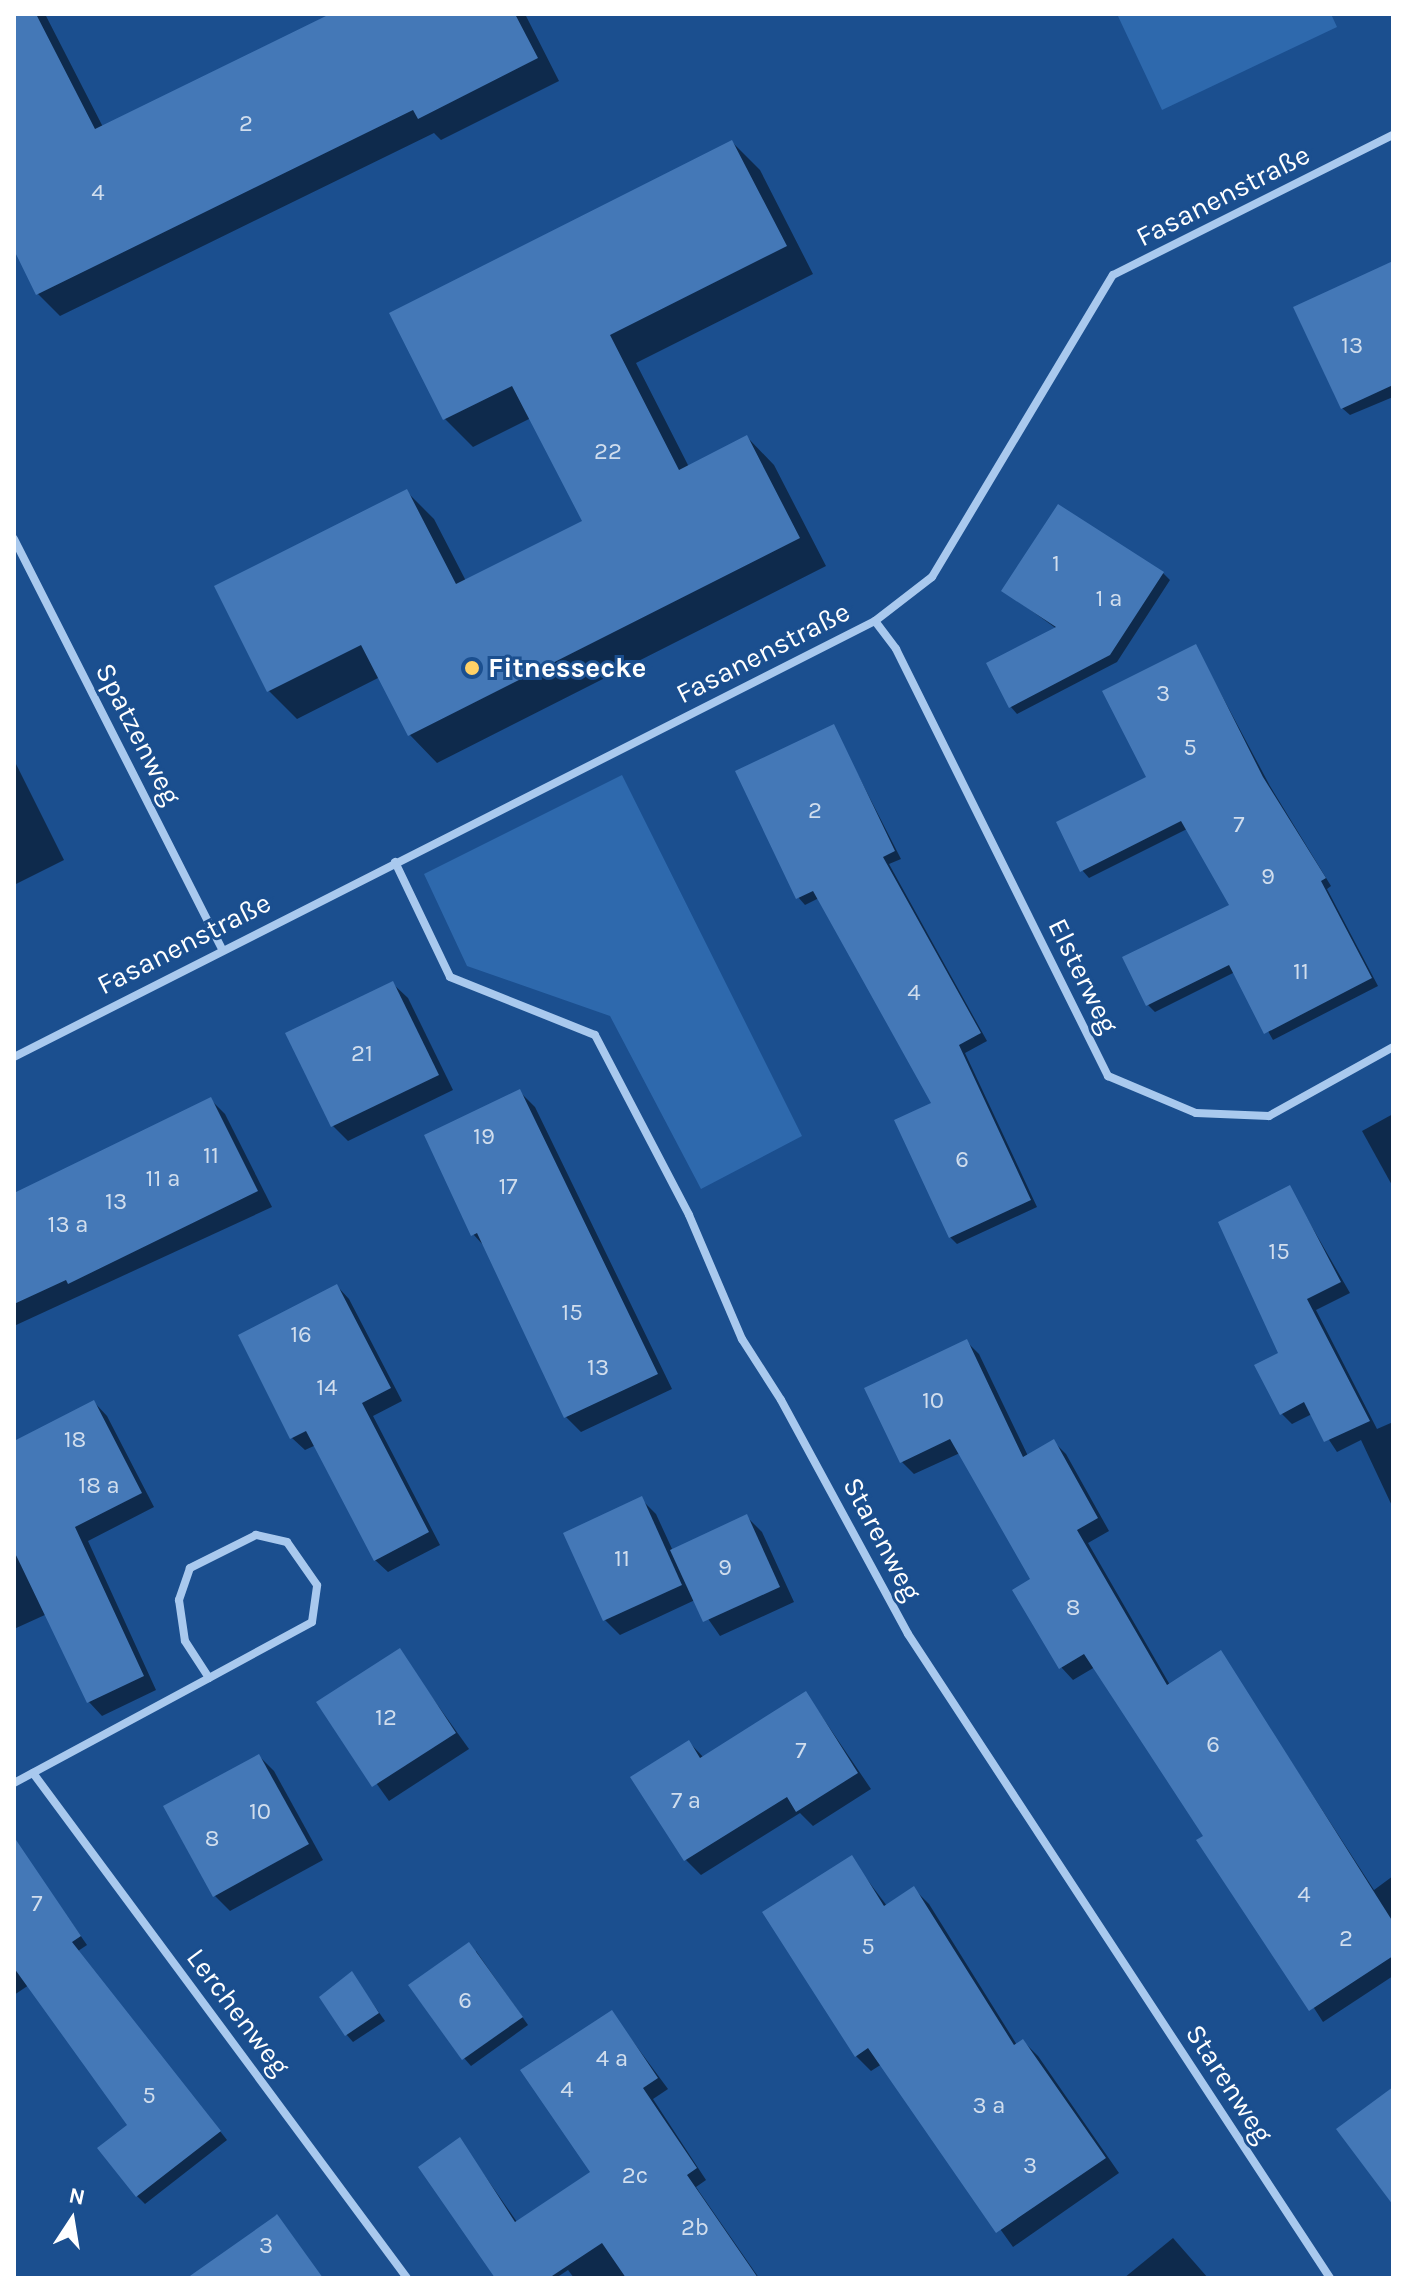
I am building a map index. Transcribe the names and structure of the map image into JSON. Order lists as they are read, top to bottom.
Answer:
{
  "streets": {
    "street": [
      "Fasanenstraße",
      "Spatzenweg",
      "Elsterweg",
      "Starenweg",
      "Lerchenweg"
    ]
  },
  "crossings": [
    ["Fasanenstraße", "Spatzenweg"],
    ["Fasanenstraße", "Elsterweg"],
    ["Fasanenstraße", "Starenweg"]
  ],
  "places": ["Fitnessecke"],
  "house_numbers": [
    "2",
    "4",
    "13",
    "22",
    "1",
    "1 a",
    "3",
    "5",
    "2",
    "7",
    "9",
    "11",
    "4",
    "21",
    "19",
    "11",
    "6",
    "11 a",
    "17",
    "13",
    "13 a",
    "15",
    "15",
    "16",
    "13",
    "14",
    "10",
    "18",
    "18 a",
    "11",
    "9",
    "8",
    "12",
    "6",
    "7",
    "7 a",
    "10",
    "8",
    "4",
    "7",
    "2",
    "5",
    "6",
    "4 a",
    "4",
    "5",
    "3 a",
    "3",
    "2c",
    "2b",
    "3"
  ],
  "north": "top"
}
